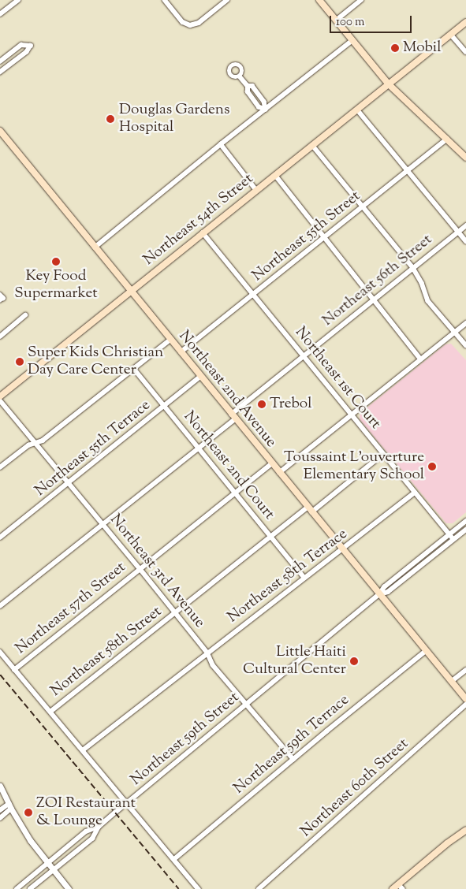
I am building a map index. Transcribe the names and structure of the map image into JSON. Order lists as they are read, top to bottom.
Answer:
{
  "streets": {
    "main road": ["Northeast 54th Street", "Northeast 2nd Avenue"],
    "street": [
      "Northeast 55th Street",
      "Northeast 56th Street",
      "Northeast 1st Court",
      "Northeast 55th Terrace",
      "Northeast 2nd Court",
      "Northeast 3rd Avenue",
      "Northeast 58th Terrace",
      "Northeast 57th Street",
      "Northeast 58th Street",
      "Northeast 59th Street",
      "Northeast 59th Terrace",
      "Northeast 60th Street"
    ]
  },
  "crossings": [
    ["Northeast 54th Street", "Northeast 1st Court"],
    ["Northeast 54th Street", "Northeast 2nd Avenue"],
    ["Northeast 55th Street", "Northeast 1st Court"],
    ["Northeast 55th Street", "Northeast 2nd Avenue"],
    ["Northeast 56th Street", "Northeast 1st Court"],
    ["Northeast 56th Street", "Northeast 2nd Avenue"],
    ["Northeast 56th Street", "Northeast 2nd Court"],
    ["Northeast 56th Street", "Northeast 3rd Avenue"],
    ["Northeast 1st Court", "Northeast 58th Terrace"],
    ["Northeast 1st Court", "Northeast 58th Street"],
    ["Northeast 1st Court", "Northeast 59th Street"],
    ["Northeast 2nd Avenue", "Northeast 55th Terrace"],
    ["Northeast 2nd Avenue", "Northeast 58th Terrace"],
    ["Northeast 2nd Avenue", "Northeast 57th Street"],
    ["Northeast 2nd Avenue", "Northeast 58th Street"],
    ["Northeast 2nd Avenue", "Northeast 59th Street"],
    ["Northeast 2nd Avenue", "Northeast 59th Terrace"],
    ["Northeast 55th Terrace", "Northeast 2nd Court"],
    ["Northeast 55th Terrace", "Northeast 3rd Avenue"],
    ["Northeast 2nd Court", "Northeast 58th Terrace"],
    ["Northeast 2nd Court", "Northeast 57th Street"],
    ["Northeast 2nd Court", "Northeast 58th Street"],
    ["Northeast 3rd Avenue", "Northeast 58th Terrace"],
    ["Northeast 3rd Avenue", "Northeast 57th Street"],
    ["Northeast 3rd Avenue", "Northeast 58th Street"],
    ["Northeast 3rd Avenue", "Northeast 59th Street"],
    ["Northeast 3rd Avenue", "Northeast 59th Terrace"]
  ],
  "places": [
    "Mobil",
    "Douglas Gardens Hospital",
    "Key Food Supermarket",
    "Super Kids Christian Day Care Center",
    "Trebol",
    "Toussaint L'ouverture Elementary School",
    "Little Haiti Cultural Center",
    "ZOI Restaurant & Lounge"
  ],
  "scale_bar": "100 m"
}
